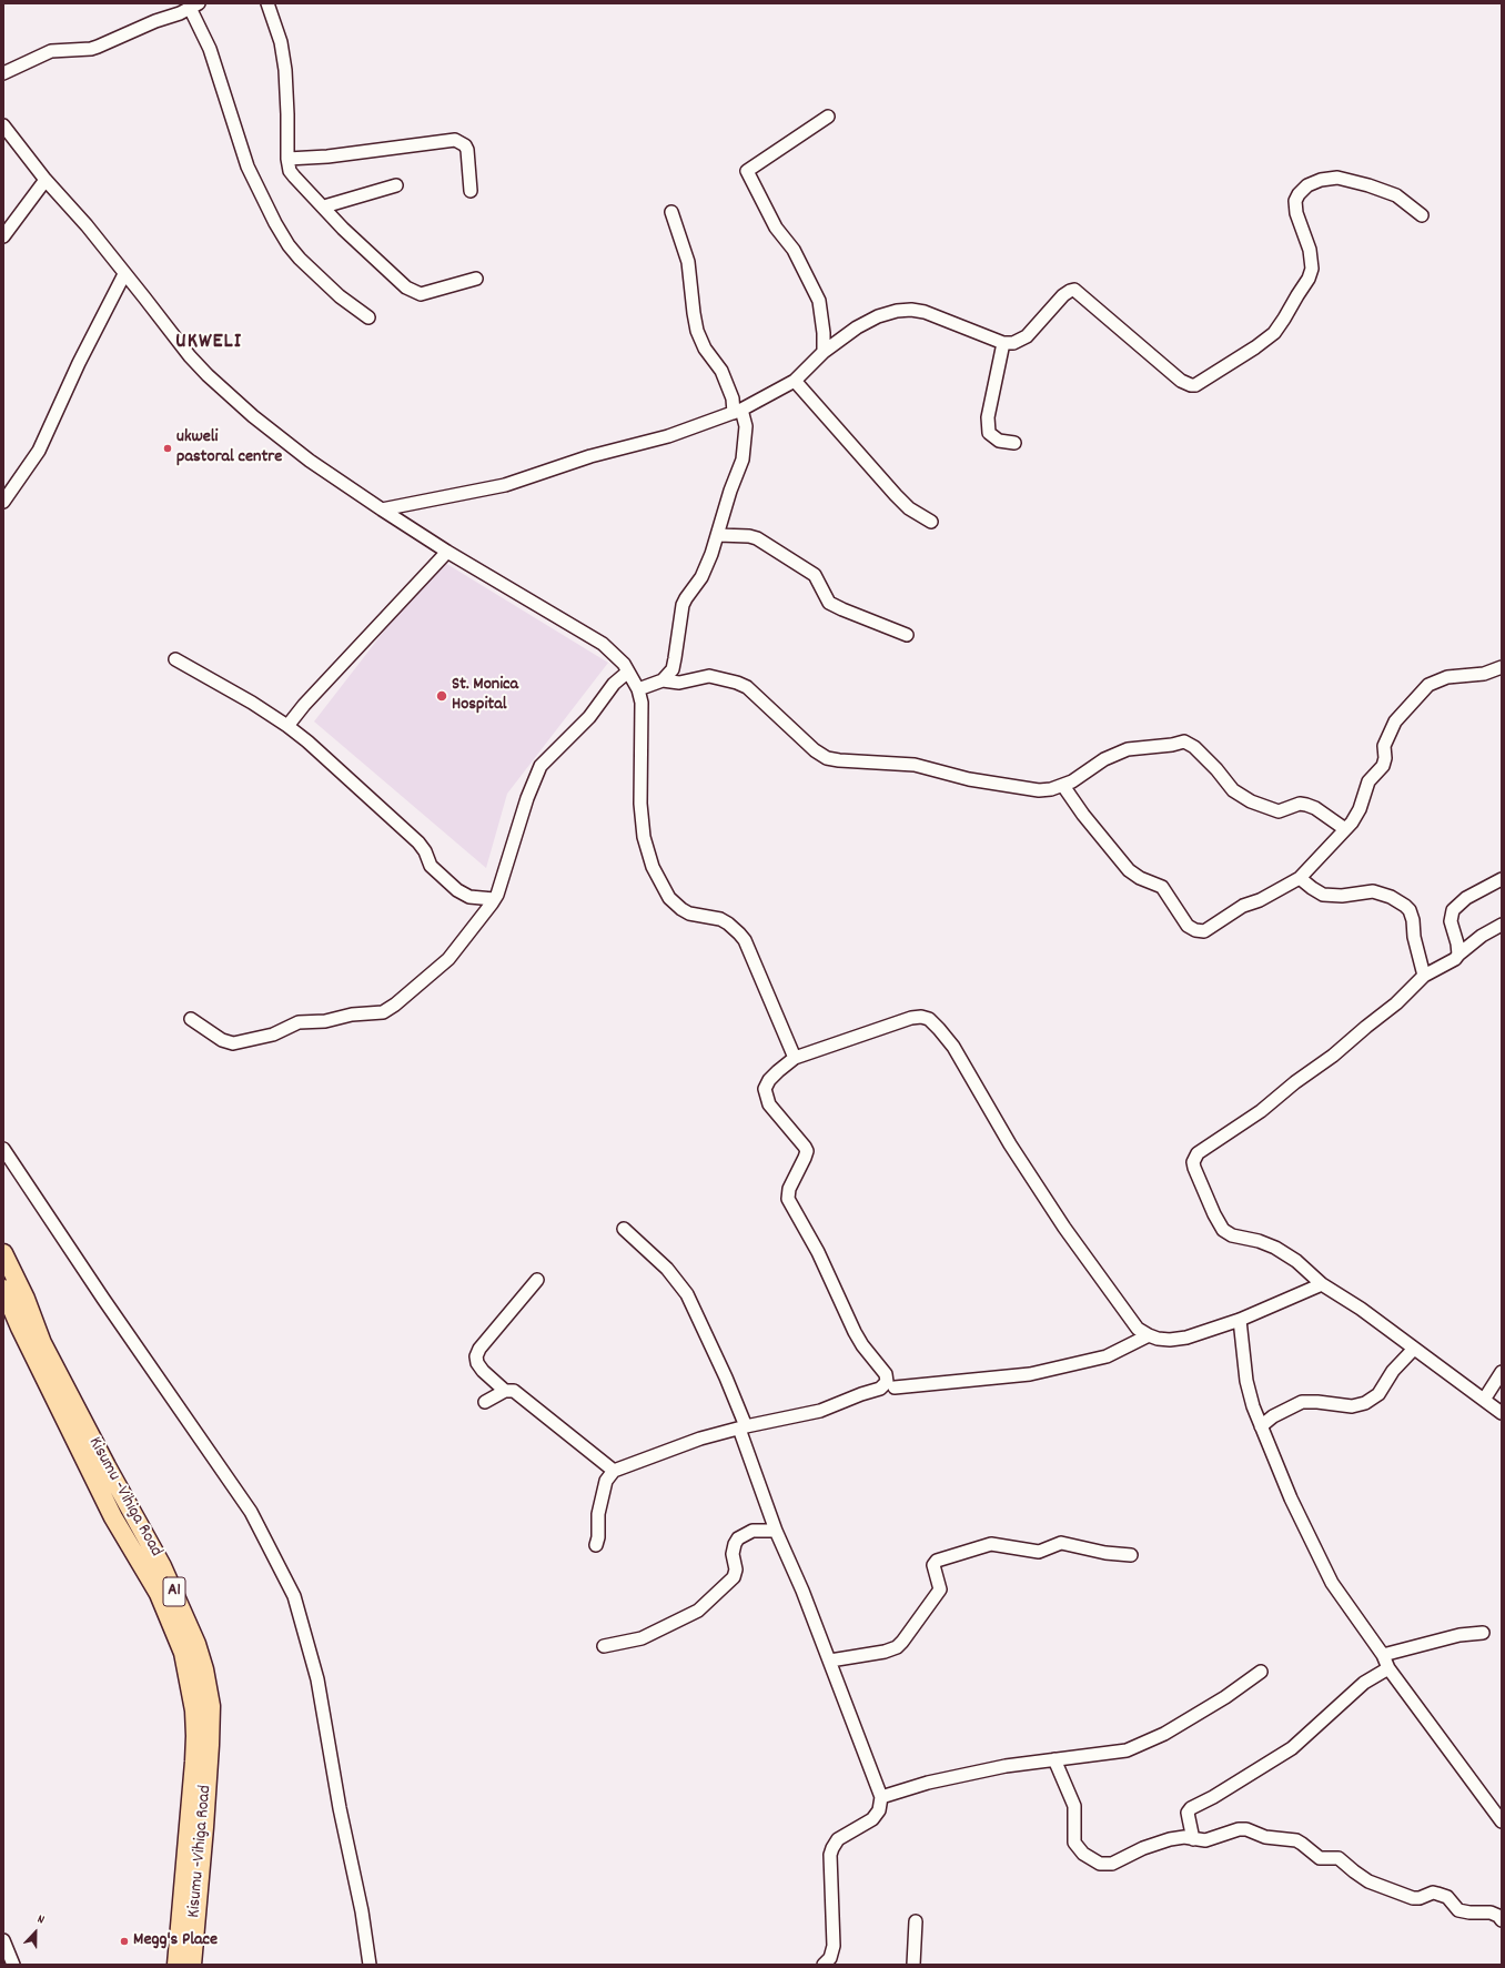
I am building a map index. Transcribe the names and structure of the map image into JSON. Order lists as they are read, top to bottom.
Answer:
{
  "streets": {
    "highway": ["Kisumu -Vihiga Road", "A1"]
  },
  "districts": ["UKWELI"],
  "places": ["ukweli pastoral centre", "St. Monica Hospital", "Megg's Place"],
  "north": "top"
}
